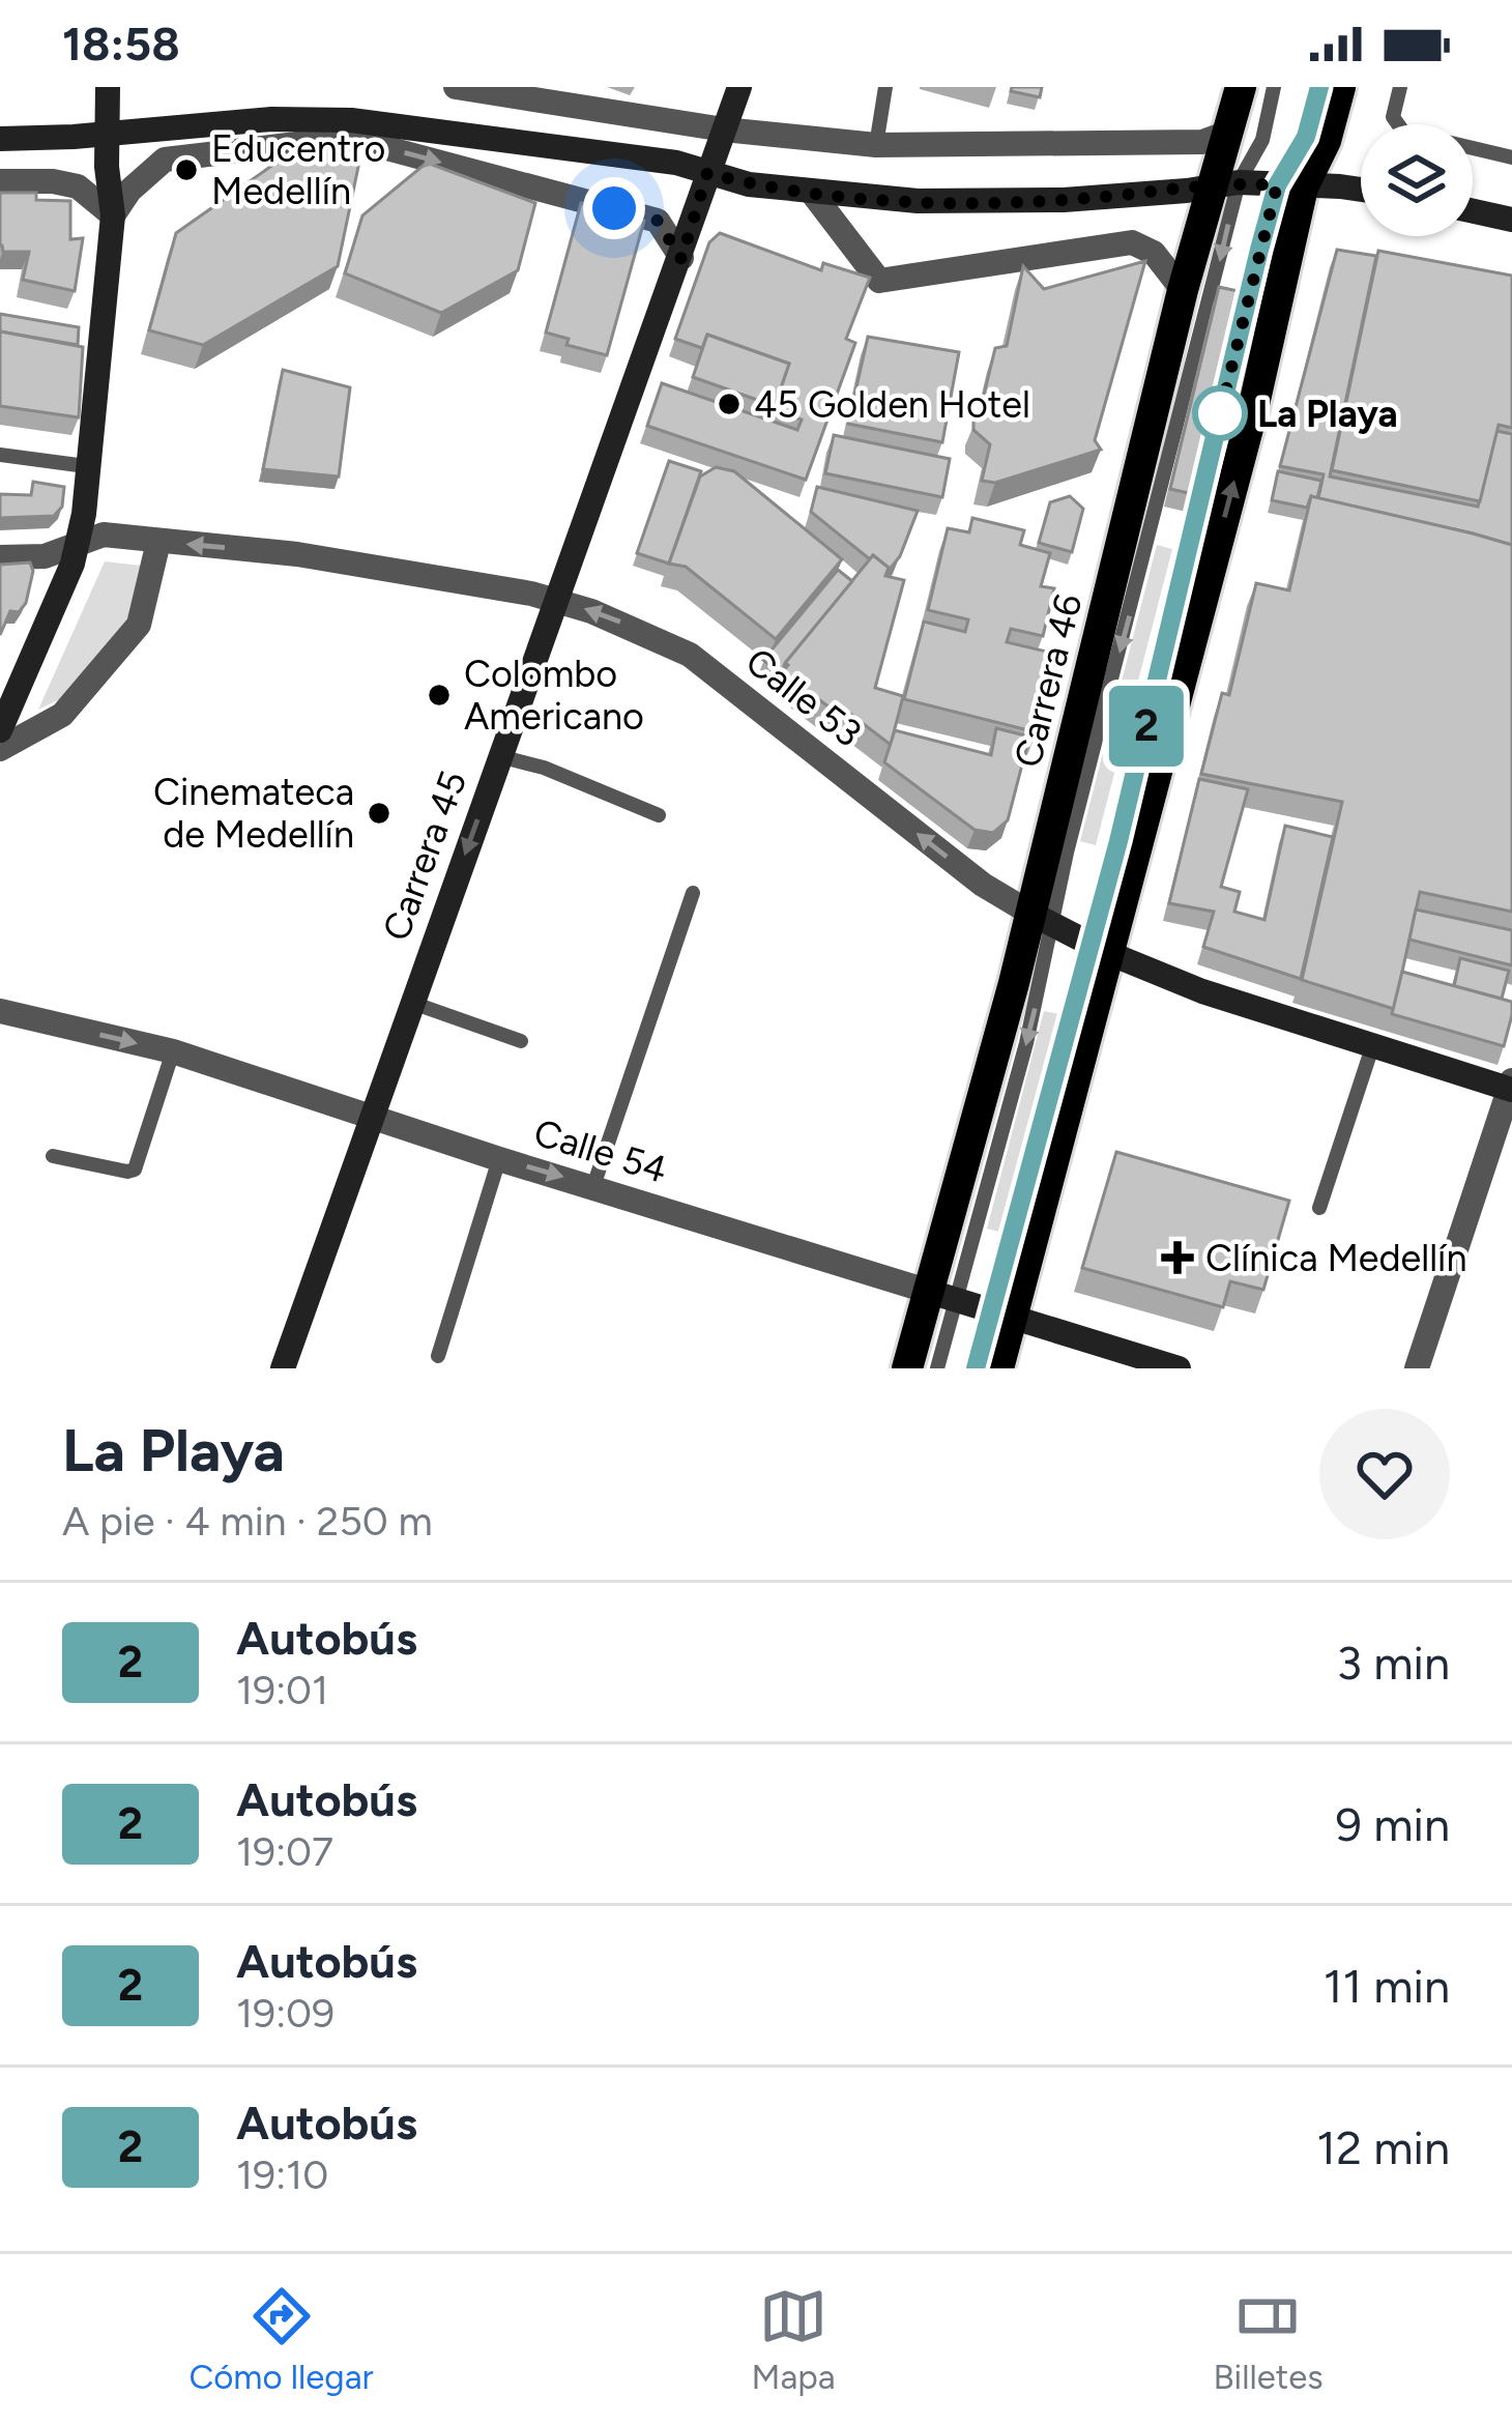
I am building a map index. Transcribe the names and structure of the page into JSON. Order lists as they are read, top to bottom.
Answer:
{
  "streets": {
    "main road": ["Carrera 46"],
    "street": ["Calle 53", "Carrera 45", "Calle 54"]
  },
  "crossings": [
    ["Carrera 46", "Calle 53"],
    ["Carrera 46", "Calle 54"],
    ["Calle 53", "Carrera 45"],
    ["Carrera 45", "Calle 54"]
  ],
  "one_way": ["Calle 53"],
  "places": {
    "other": [
      "Educentro Medellín",
      "45 Golden Hotel",
      "La Playa",
      "Colombo Americano",
      "Cinemateca de Medellín"
    ],
    "health": ["Clínica Medellín"]
  },
  "lines": ["bus line 2"],
  "page": {
    "status": "18:58",
    "on_map": "2",
    "heading": ["La Playa", "A pie · 4 min · 250 m"],
    "list": [
      {
        "mark": "2",
        "name": "Autobús",
        "note": "19:01",
        "value": "3 min"
      },
      {
        "mark": "2",
        "name": "Autobús",
        "note": "19:07",
        "value": "9 min"
      },
      {
        "mark": "2",
        "name": "Autobús",
        "note": "19:09",
        "value": "11 min"
      },
      {
        "mark": "2",
        "name": "Autobús",
        "note": "19:10",
        "value": "12 min"
      }
    ],
    "tabs": ["Cómo llegar", "Mapa", "Billetes"]
  }
}
